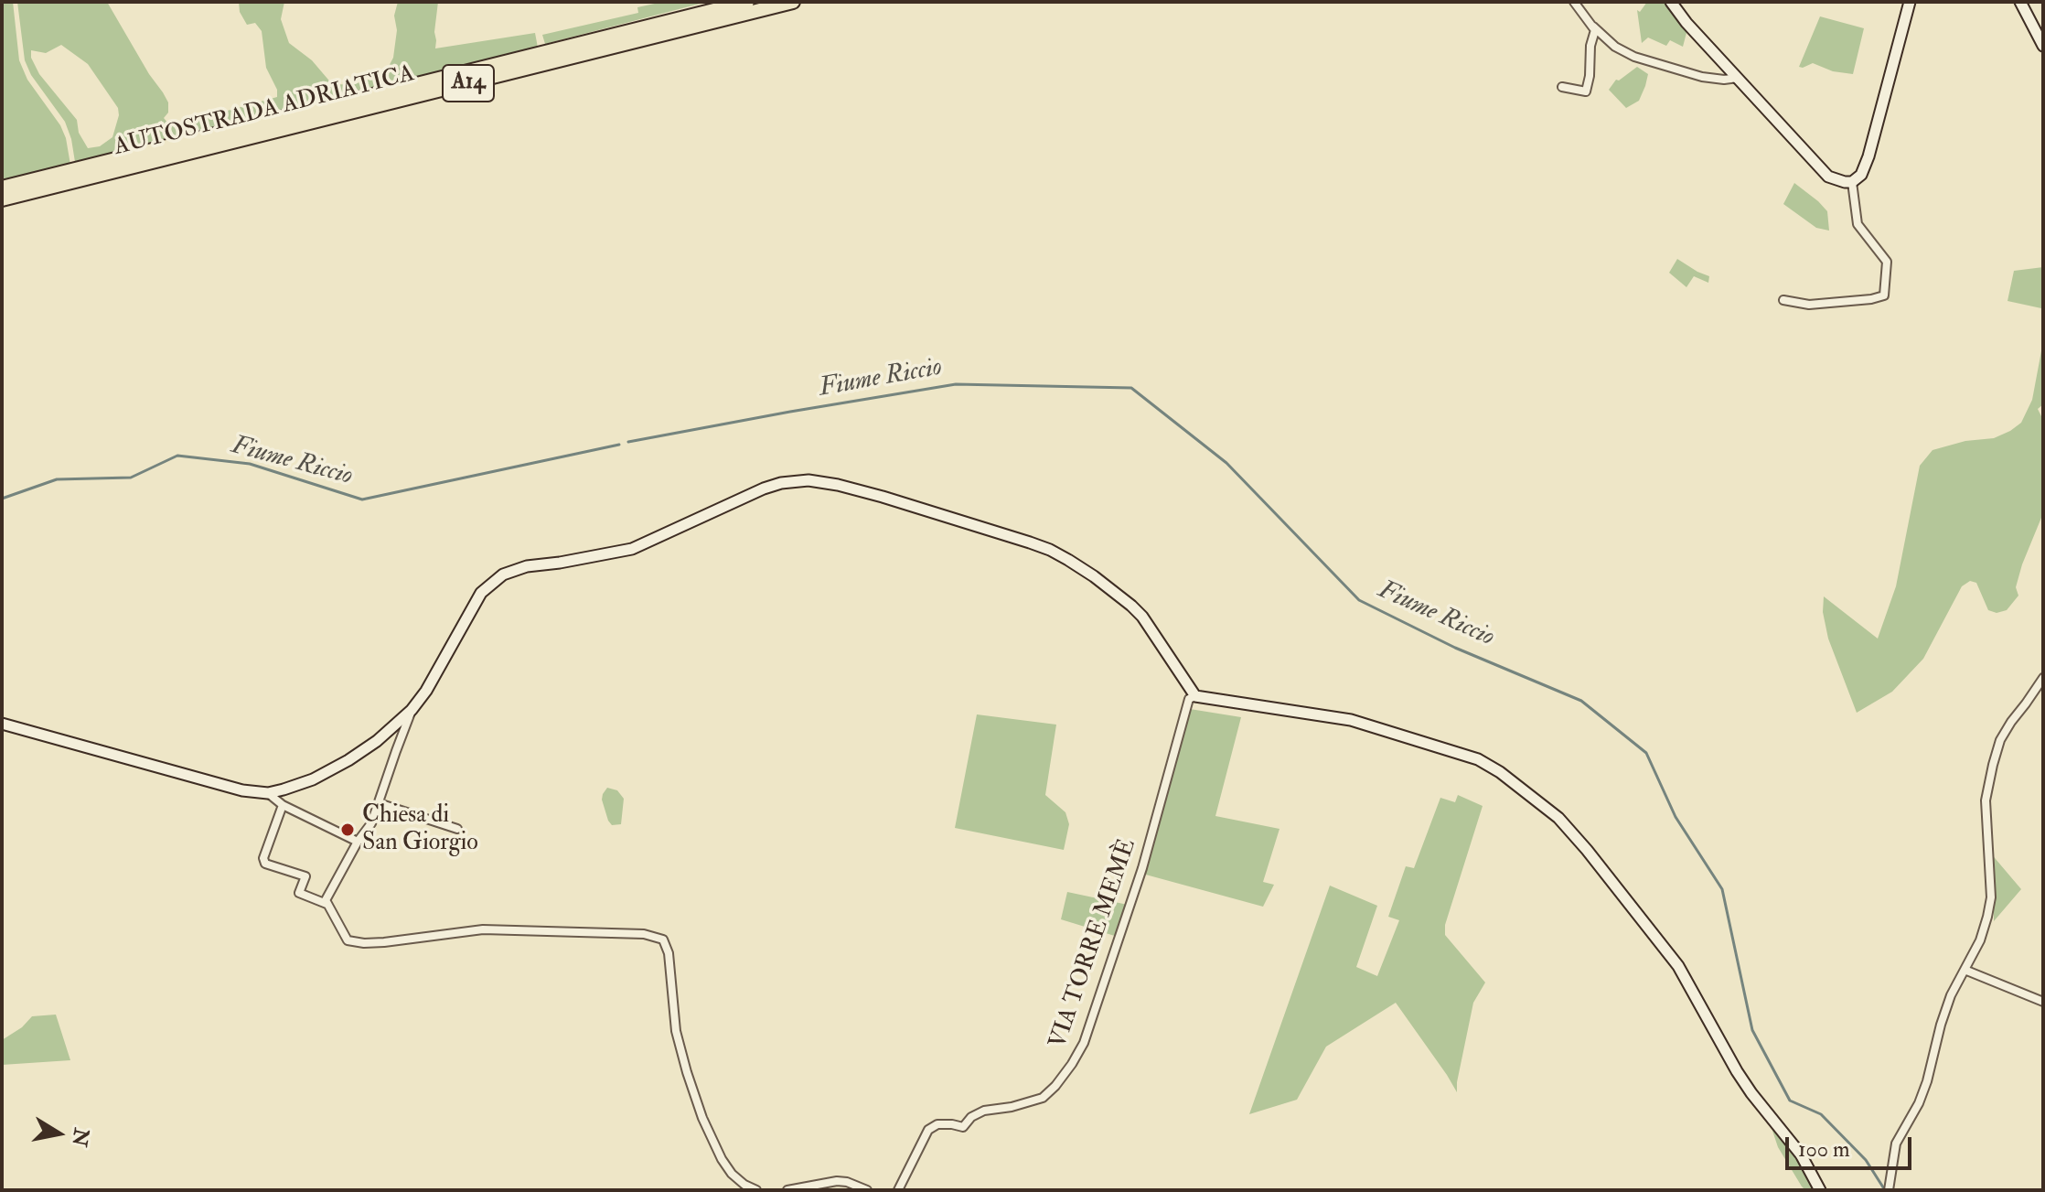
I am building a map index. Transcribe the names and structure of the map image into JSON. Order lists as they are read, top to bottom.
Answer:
{
  "streets": {
    "highway": ["A14", "AUTOSTRADA ADRIATICA"],
    "street": ["VIA TORRE MEMÈ"]
  },
  "water": ["Fiume Riccio"],
  "places": ["Chiesa di San Giorgio"],
  "scale_bar": "100 m",
  "north": "right"
}
